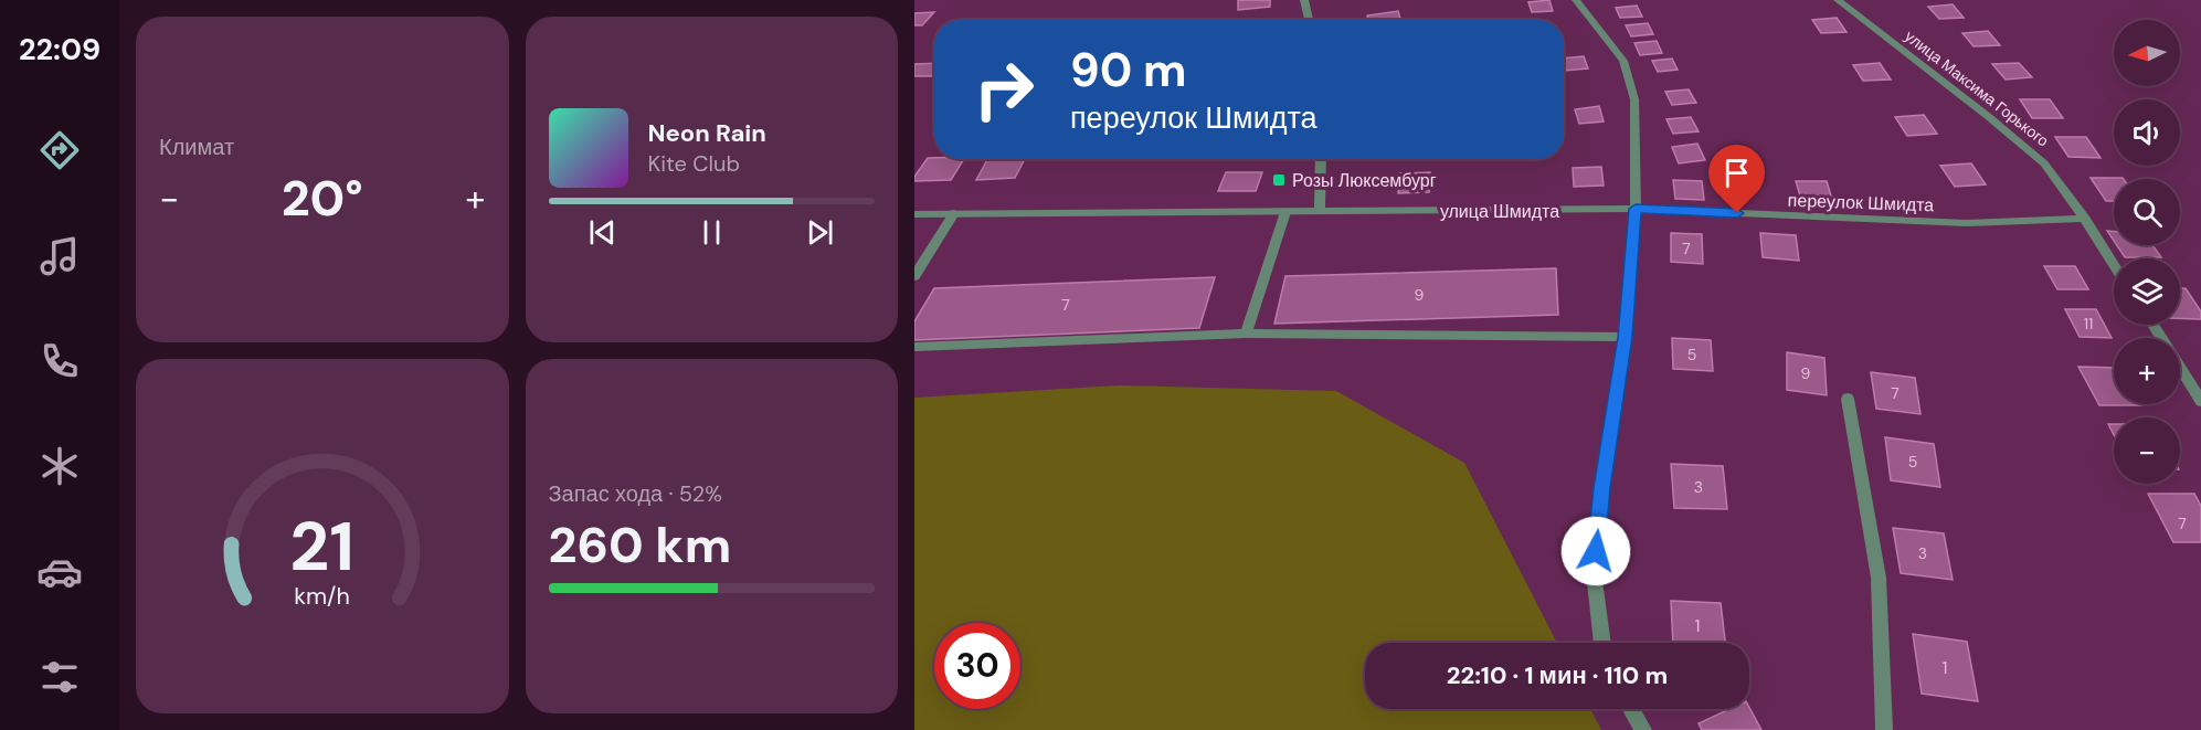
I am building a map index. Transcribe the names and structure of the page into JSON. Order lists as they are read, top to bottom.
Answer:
{
  "streets": {
    "street": ["улица Максима Горького", "переулок Шмидта", "улица Шмидта"]
  },
  "crossings": [
    ["улица Максима Горького", "переулок Шмидта"],
    ["переулок Шмидта", "улица Шмидта"]
  ],
  "places": {
    "transit": ["Розы Люксембург"]
  },
  "house_numbers": [
    "7",
    "9",
    "7",
    "11",
    "5",
    "9",
    "7",
    "5",
    "3",
    "7",
    "3",
    "1",
    "1"
  ],
  "north": "left",
  "page": {
    "tabs": "22:09",
    "tile": [
      "Климат",
      ["Запас хода · 52%", "260 km"]
    ],
    "map_buttons": ["+", "−"],
    "turn": ["90 m", "переулок Шмидта"],
    "song": ["Neon Rain", "Kite Club"],
    "heat": ["−", "20°", "+"],
    "limit": "30",
    "trip": "22:10 · 1 мин · 110 m",
    "gauge": ["21", "km/h"]
  }
}
